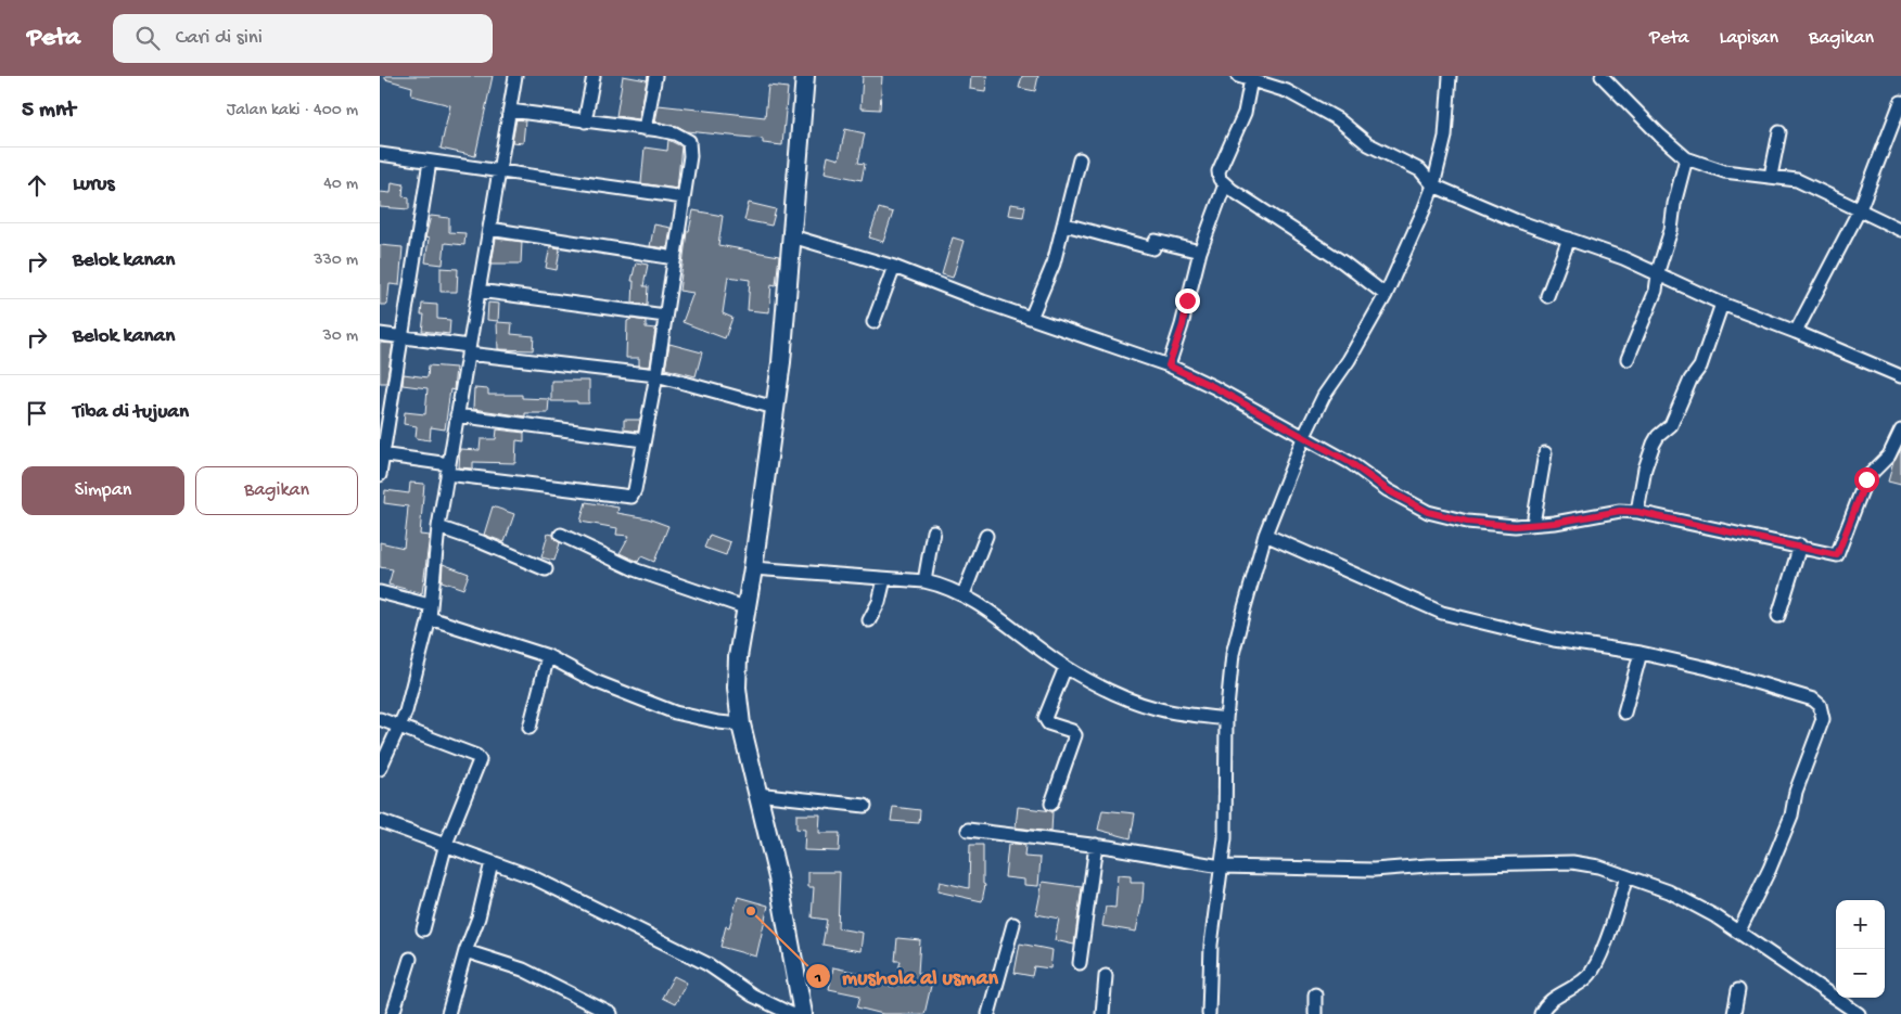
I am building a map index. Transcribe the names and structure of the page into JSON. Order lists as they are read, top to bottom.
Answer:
{
  "places": ["mushola al usman"],
  "page": {
    "header": "Peta",
    "search": "Cari di sini",
    "nav": ["Peta", "Lapisan", "Bagikan"],
    "heading": ["5 mnt", "Jalan kaki · 400 m"],
    "list": [
      ["Lurus", "40 m"],
      ["Belok kanan", "330 m"],
      ["Belok kanan", "30 m"],
      "Tiba di tujuan"
    ],
    "buttons": ["Simpan", "Bagikan"],
    "map_buttons": ["+", "−"]
  }
}
